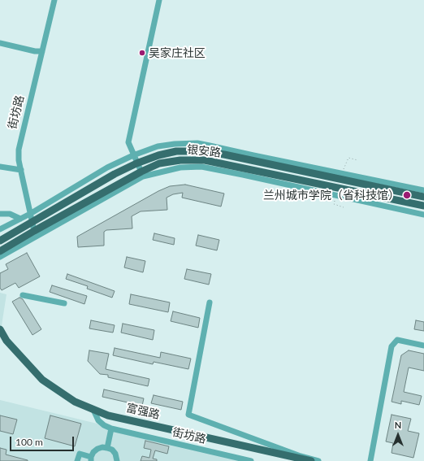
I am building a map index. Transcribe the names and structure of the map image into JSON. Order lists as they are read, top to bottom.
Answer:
{
  "streets": {
    "main road": ["银安路", "富强路"],
    "street": ["街坊路"]
  },
  "crossings": [
    ["街坊路", "银安路"],
    ["街坊路", "富强路"]
  ],
  "places": ["吴家庄社区", "兰州城市学院（省科技馆）"],
  "scale_bar": "100 m",
  "north": "top"
}
